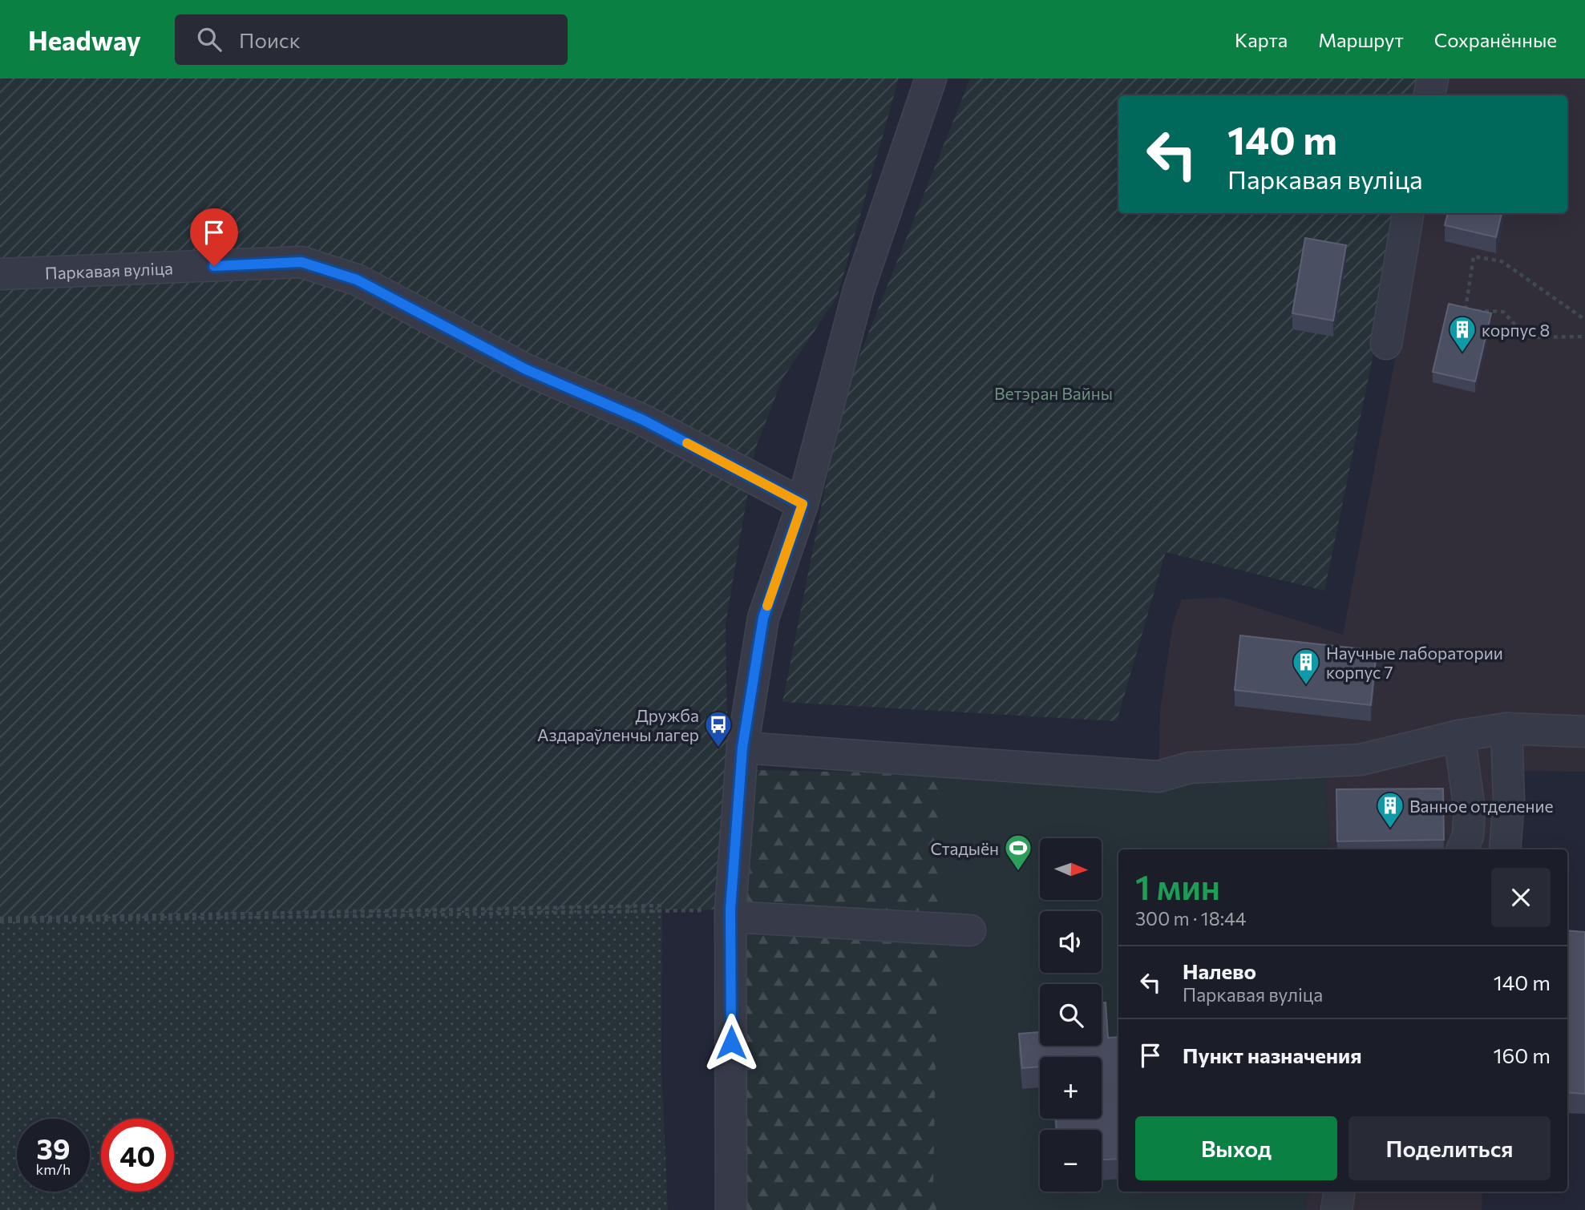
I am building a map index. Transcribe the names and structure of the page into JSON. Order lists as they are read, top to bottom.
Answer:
{
  "streets": {
    "street": ["Паркавая вуліца"]
  },
  "parks": ["Ветэран Вайны"],
  "places": {
    "building": ["корпус 8", "Научные лаборатории корпус 7", "Ванное отделение"],
    "bus stop": ["Дружба Аздараўленчы лагер"],
    "sports": ["Стадыён"]
  },
  "north": "right",
  "page": {
    "header": "Headway",
    "search": "Поиск",
    "nav": ["Карта", "Маршрут", "Сохранённые"],
    "turn": ["140 m", "Паркавая вуліца"],
    "map_buttons": ["+", "−"],
    "heading": ["1 мин", "300 m · 18:44"],
    "list": [
      {
        "name": "Налево",
        "note": "Паркавая вуліца",
        "value": "140 m"
      },
      {
        "name": "Пункт назначения",
        "value": "160 m"
      }
    ],
    "buttons": ["Выход", "Поделиться"],
    "speed": "39 km/h",
    "limit": "40"
  }
}
